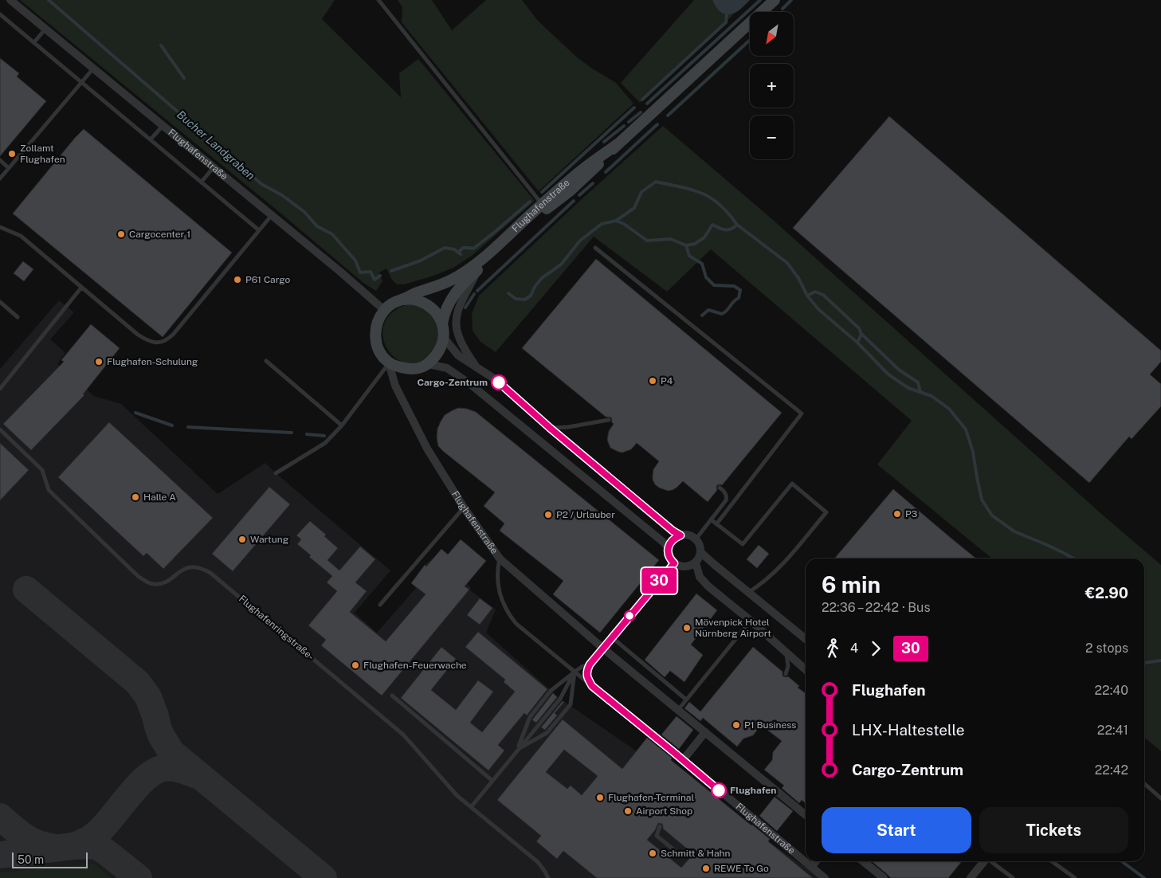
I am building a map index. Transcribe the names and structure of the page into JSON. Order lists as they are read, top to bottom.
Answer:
{
  "streets": {
    "main road": ["Flughafenstraße"],
    "lane": ["Flughafenringstraße-"]
  },
  "water": ["Bucher Landgraben"],
  "places": [
    "Zollamt Flughafen",
    "Cargocenter 1",
    "P61 Cargo",
    "Flughafen-Schulung",
    "P4",
    "Cargo-Zentrum",
    "Halle A",
    "P3",
    "P2 / Urlauber",
    "Wartung",
    "Mövenpick Hotel Nürnberg Airport",
    "Flughafen-Feuerwache",
    "P1 Business",
    "Flughafen",
    "Flughafen-Terminal",
    "Airport Shop",
    "Schmitt & Hahn",
    "REWE To Go"
  ],
  "lines": ["bus line 30"],
  "scale_bar": "50 m",
  "north": "bottom left",
  "page": {
    "on_map": "30",
    "map_buttons": ["+", "−"],
    "heading": ["6 min", "22:36 – 22:42 · Bus", "€2.90"],
    "legs": ["4", "30", "2 stops"],
    "list": [
      {
        "name": "Flughafen",
        "value": "22:40"
      },
      {
        "name": "LHX-Haltestelle",
        "value": "22:41"
      },
      {
        "name": "Cargo-Zentrum",
        "value": "22:42"
      }
    ],
    "buttons": ["Start", "Tickets"],
    "scale": "50 m"
  }
}
